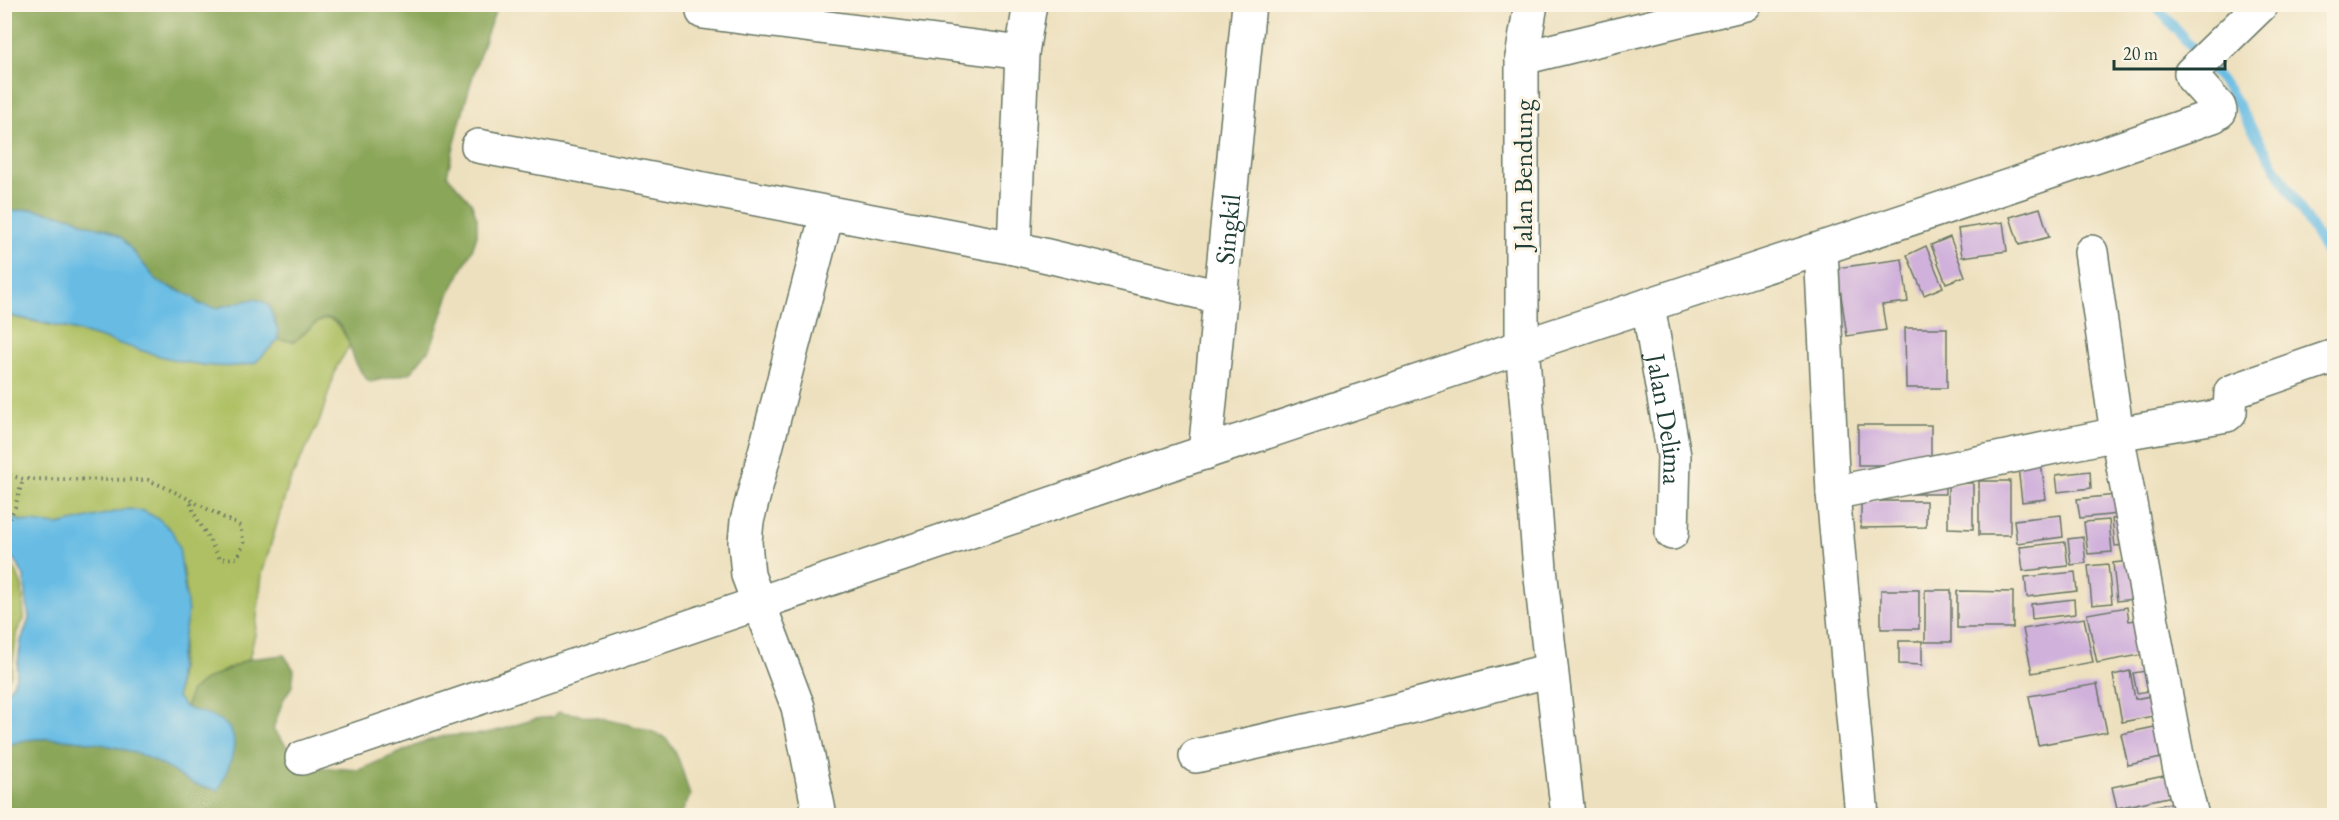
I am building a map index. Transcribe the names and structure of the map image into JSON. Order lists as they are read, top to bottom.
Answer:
{
  "streets": {
    "street": ["Jalan Bendung", "Singkil", "Jalan Delima"]
  },
  "scale_bar": "20 m"
}
